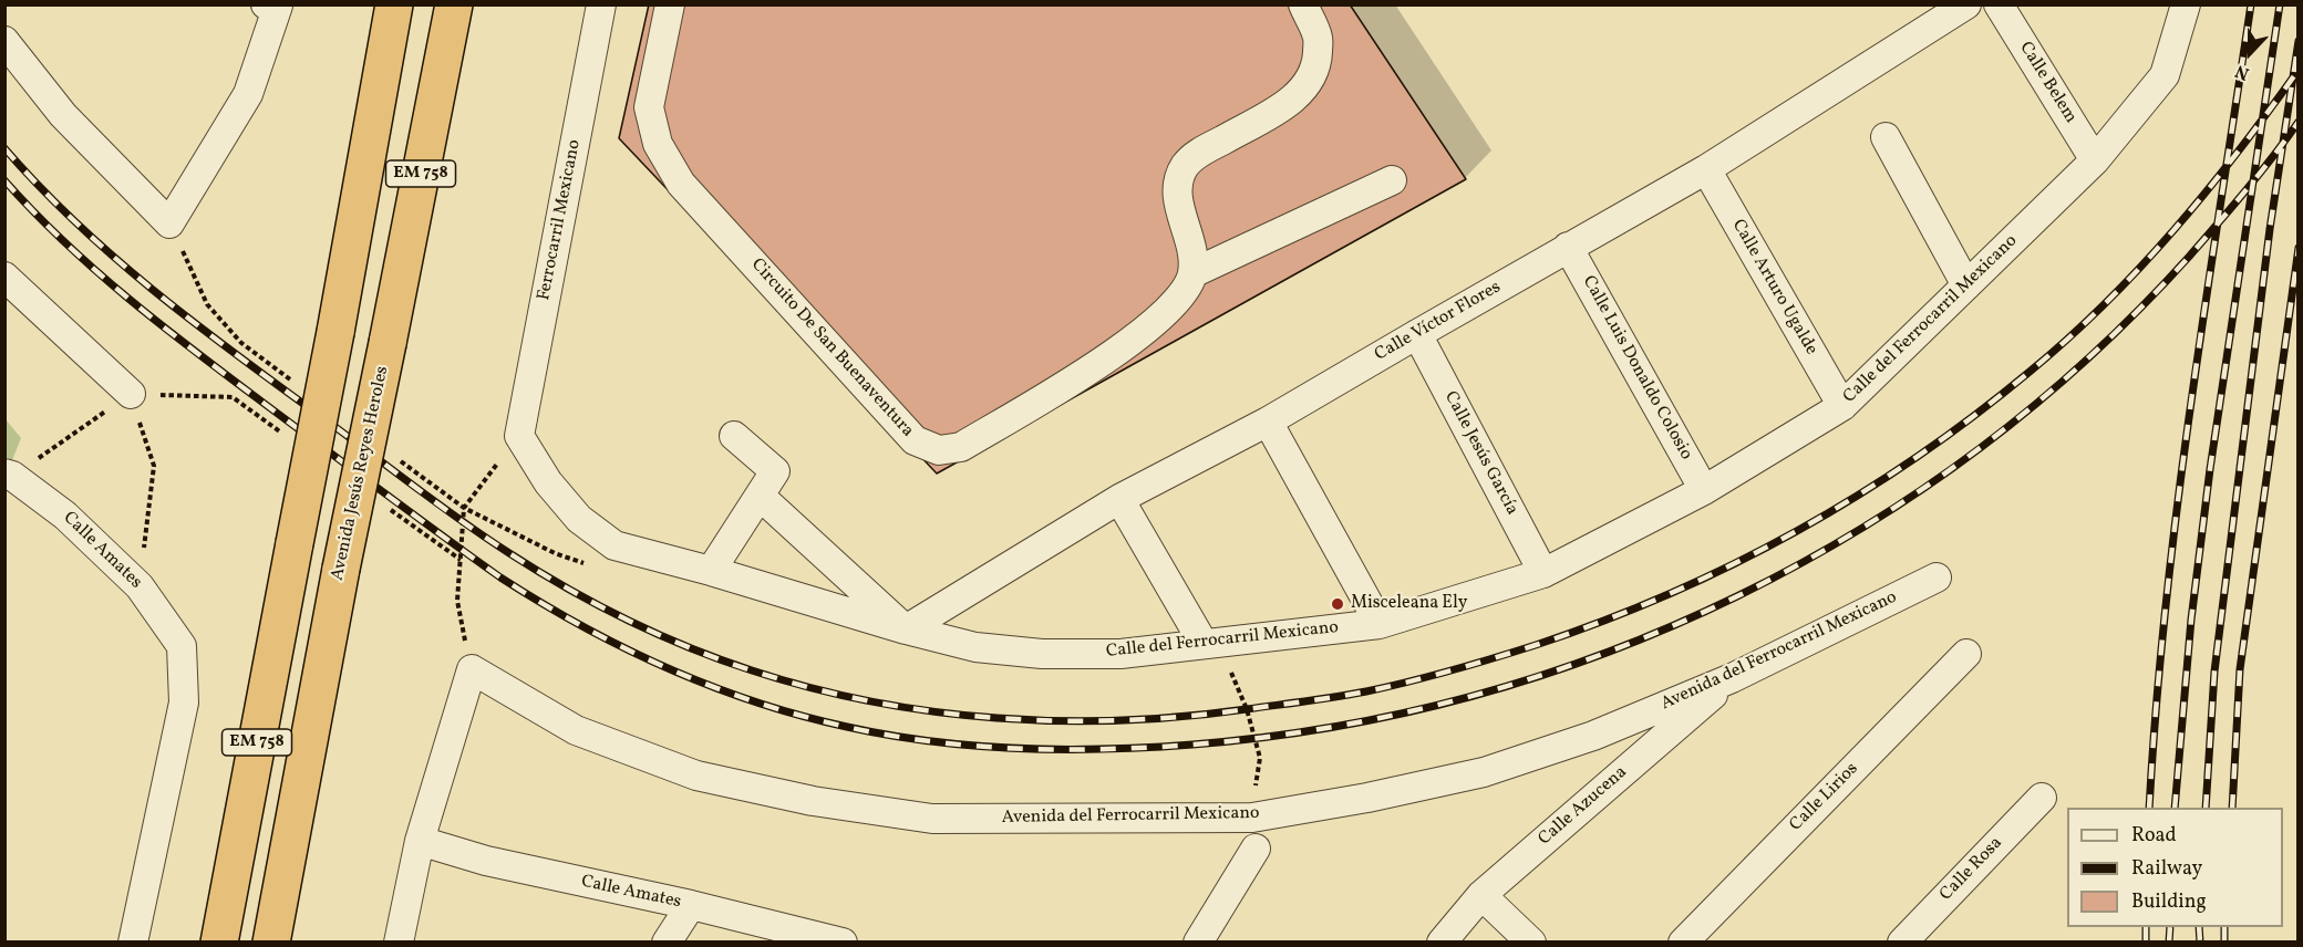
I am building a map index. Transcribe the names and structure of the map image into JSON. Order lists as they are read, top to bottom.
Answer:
{
  "streets": {
    "highway": ["EM 758", "Avenida Jesús Reyes Heroles"],
    "street": [
      "Calle Belem",
      "Ferrocarril Mexicano",
      "Calle Arturo Ugalde",
      "Calle del Ferrocarril Mexicano",
      "Calle Víctor Flores",
      "Circuito De San Buenaventura",
      "Calle Luis Donaldo Colosio",
      "Calle Jesús García",
      "Calle Amates",
      "Avenida del Ferrocarril Mexicano",
      "Calle Lirios",
      "Calle Azucena",
      "Calle Rosa"
    ]
  },
  "crossings": [
    ["Calle Belem", "Calle del Ferrocarril Mexicano"],
    ["Ferrocarril Mexicano", "Calle del Ferrocarril Mexicano"],
    ["Calle Arturo Ugalde", "Calle del Ferrocarril Mexicano"],
    ["Calle Arturo Ugalde", "Calle Víctor Flores"],
    ["Calle del Ferrocarril Mexicano", "Calle Víctor Flores"],
    ["Calle del Ferrocarril Mexicano", "Calle Luis Donaldo Colosio"],
    ["Calle del Ferrocarril Mexicano", "Calle Jesús García"],
    ["Calle Víctor Flores", "Calle Luis Donaldo Colosio"],
    ["Calle Víctor Flores", "Calle Jesús García"],
    ["Avenida del Ferrocarril Mexicano", "Calle Azucena"]
  ],
  "places": ["Misceleana Ely"],
  "legend": ["Road", "Railway", "Building"],
  "north": "bottom"
}
